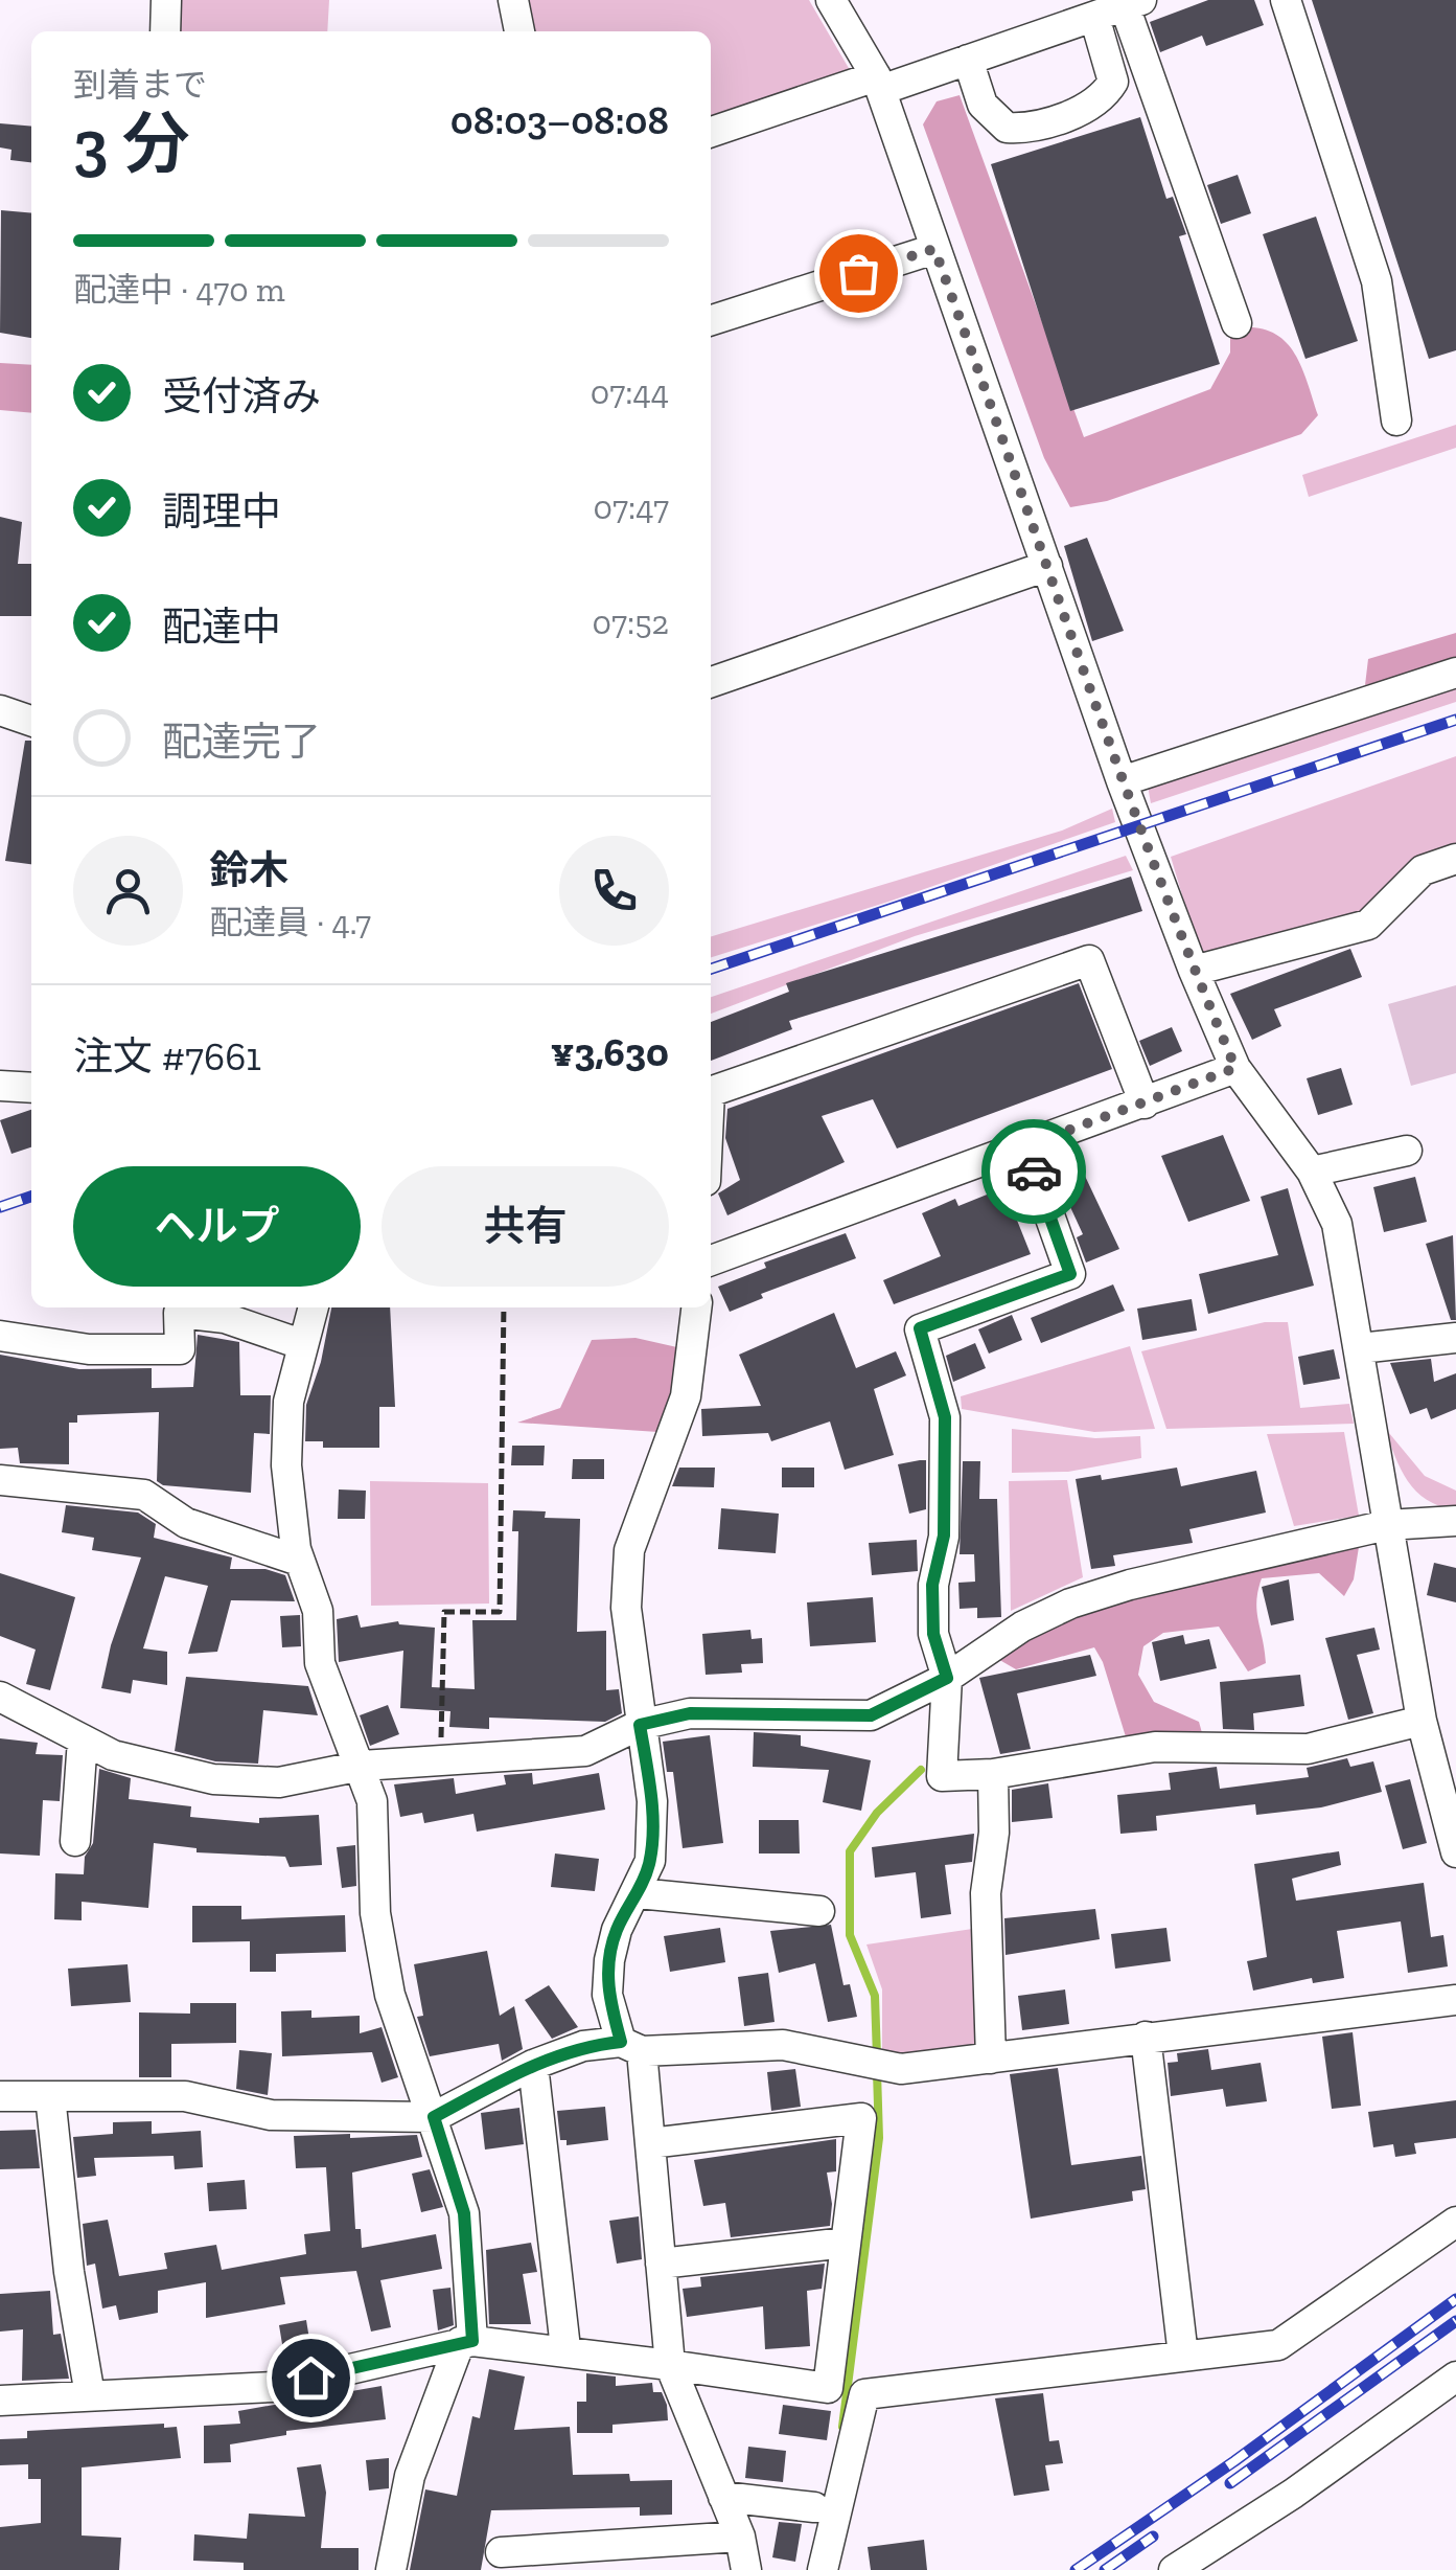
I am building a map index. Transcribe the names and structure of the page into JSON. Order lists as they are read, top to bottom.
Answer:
{
  "page": {
    "heading": ["3 分", "到着まで", "08:03–08:08"],
    "panel": [
      "鈴木",
      "配達員 · 4.7",
      "注文 #7661",
      "¥3,630"
    ],
    "bar": "配達中 · 470 m",
    "list": [
      ["受付済み", "07:44"],
      ["調理中", "07:47"],
      ["配達中", "07:52"],
      "配達完了"
    ],
    "buttons": ["ヘルプ", "共有"]
  }
}
